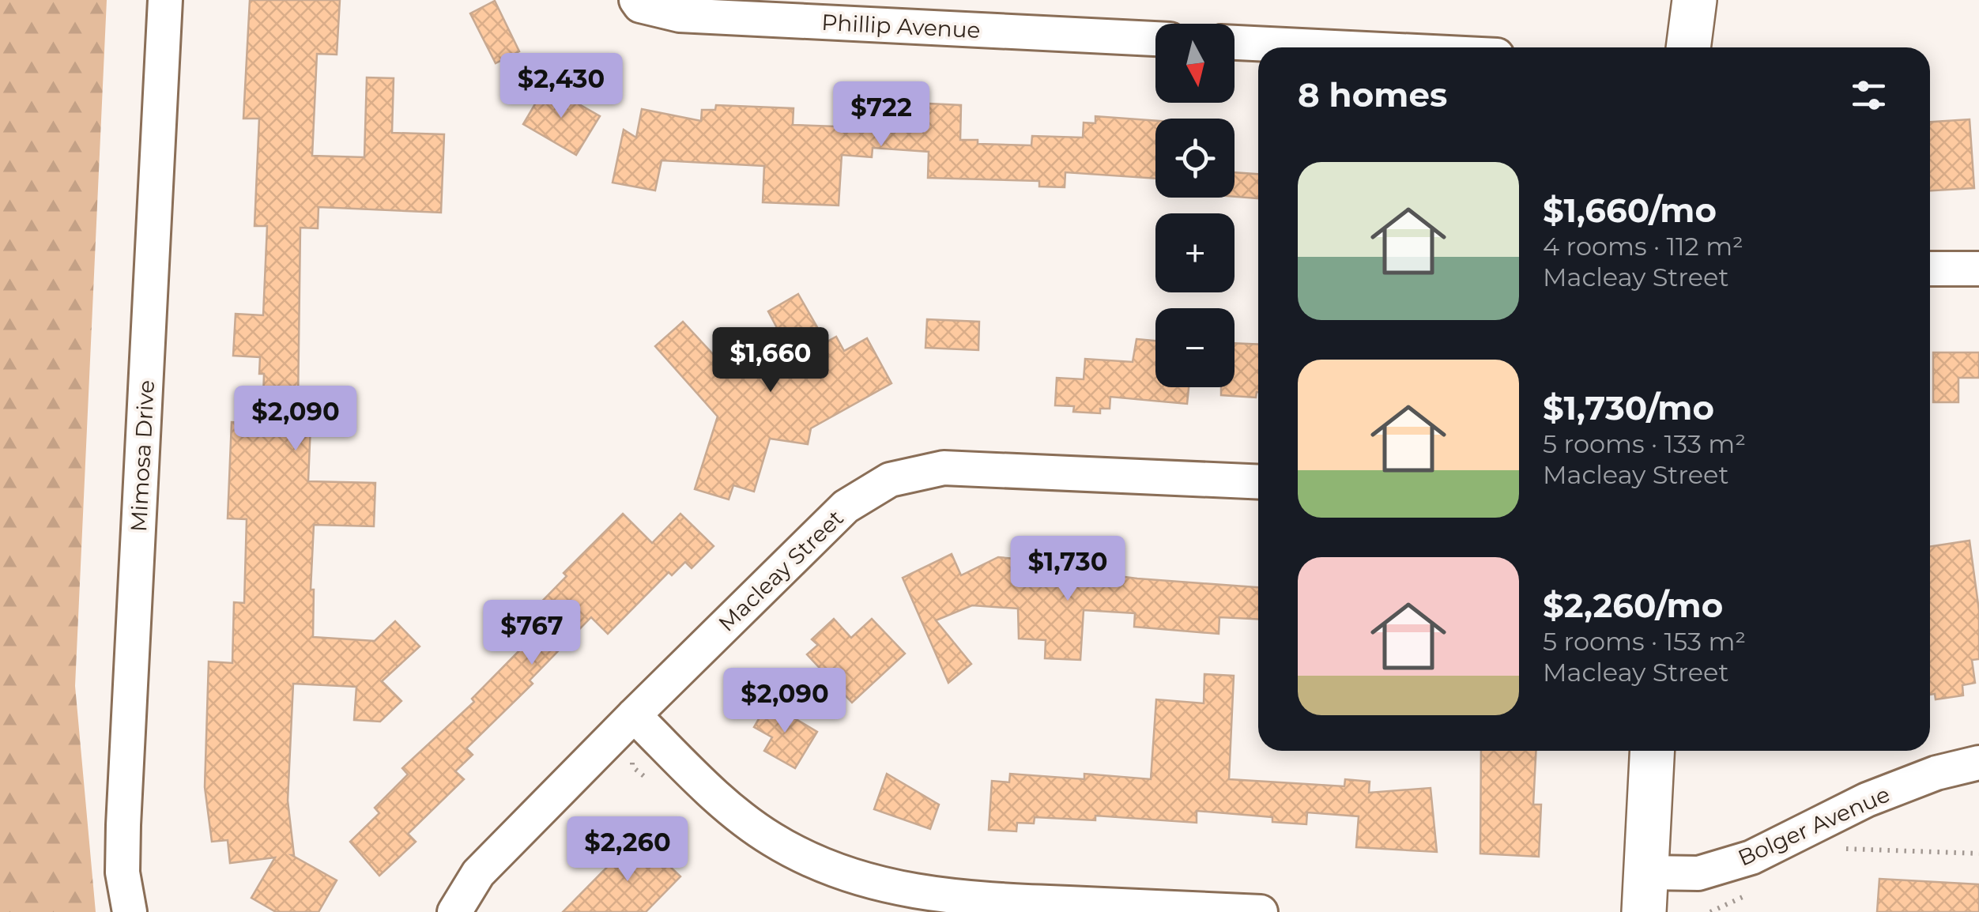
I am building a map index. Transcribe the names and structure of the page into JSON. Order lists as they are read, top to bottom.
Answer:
{
  "streets": {
    "street": [
      "Phillip Avenue",
      "Mimosa Drive",
      "Macleay Street",
      "Bolger Avenue"
    ]
  },
  "north": "bottom",
  "page": {
    "map_buttons": ["+", "−"],
    "heading": "8 homes",
    "price": [
      "$2,430",
      "$722",
      "$1,660",
      "$2,090",
      "$1,730",
      "$767",
      "$2,090",
      "$2,260"
    ],
    "list": [
      {
        "name": "$1,660/mo",
        "note": "4 rooms · 112 m² · Macleay Street"
      },
      {
        "name": "$1,730/mo",
        "note": "5 rooms · 133 m² · Macleay Street"
      },
      {
        "name": "$2,260/mo",
        "note": "5 rooms · 153 m² · Macleay Street"
      }
    ]
  }
}
